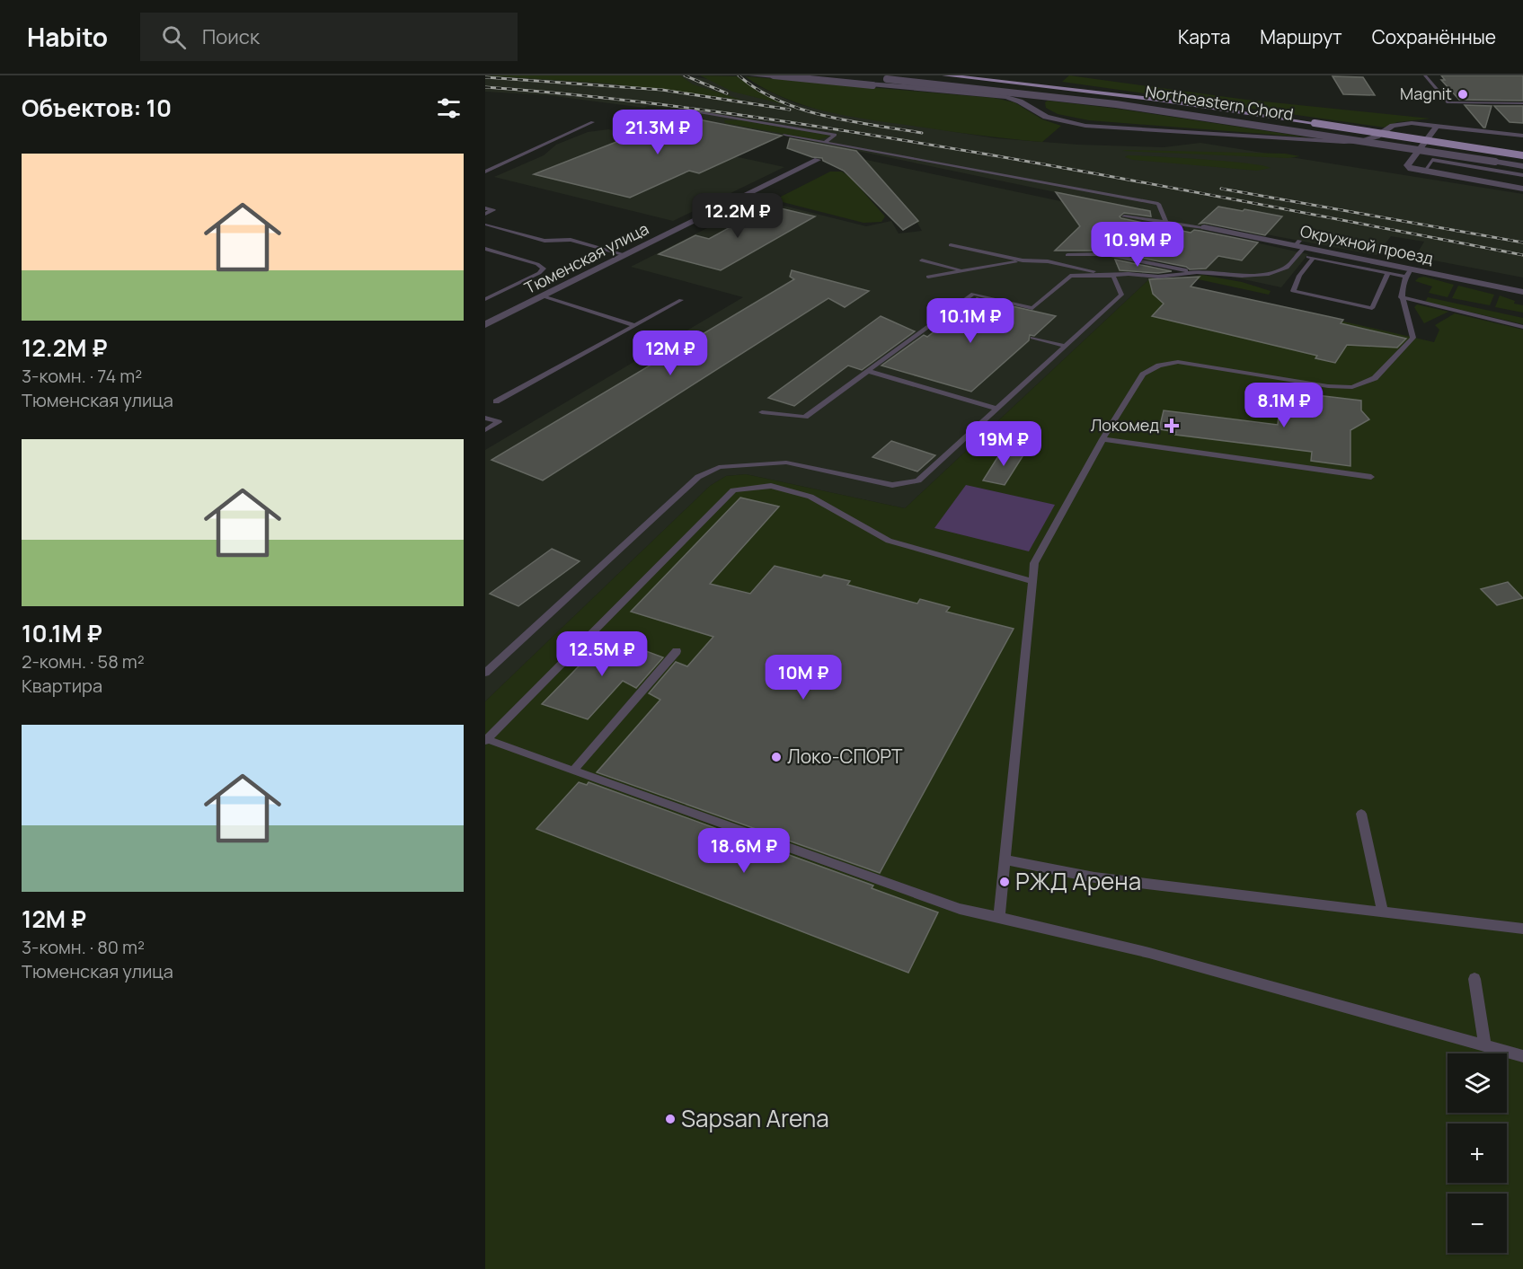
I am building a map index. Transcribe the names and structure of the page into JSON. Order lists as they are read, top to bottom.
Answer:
{
  "streets": {
    "main road": ["Northeastern Chord"],
    "street": ["Окружной проезд", "Тюменская улица"]
  },
  "places": {
    "other": [
      "Magnit",
      "Локо-СПОРТ",
      "РЖД Арена",
      "Sapsan Arena"
    ],
    "health": ["Локомед"]
  },
  "page": {
    "header": "Habito",
    "search": "Поиск",
    "nav": ["Карта", "Маршрут", "Сохранённые"],
    "heading": "Объектов: 10",
    "price": [
      "21.3M ₽",
      "12.2M ₽",
      "10.9M ₽",
      "10.1M ₽",
      "12M ₽",
      "8.1M ₽",
      "19M ₽",
      "12.5M ₽",
      "10M ₽",
      "18.6M ₽"
    ],
    "list": [
      {
        "name": "12.2M ₽",
        "note": "3-комн. · 74 m² · Тюменская улица"
      },
      {
        "name": "10.1M ₽",
        "note": "2-комн. · 58 m² · Квартира"
      },
      {
        "name": "12M ₽",
        "note": "3-комн. · 80 m² · Тюменская улица"
      }
    ],
    "map_buttons": ["+", "−"]
  }
}
